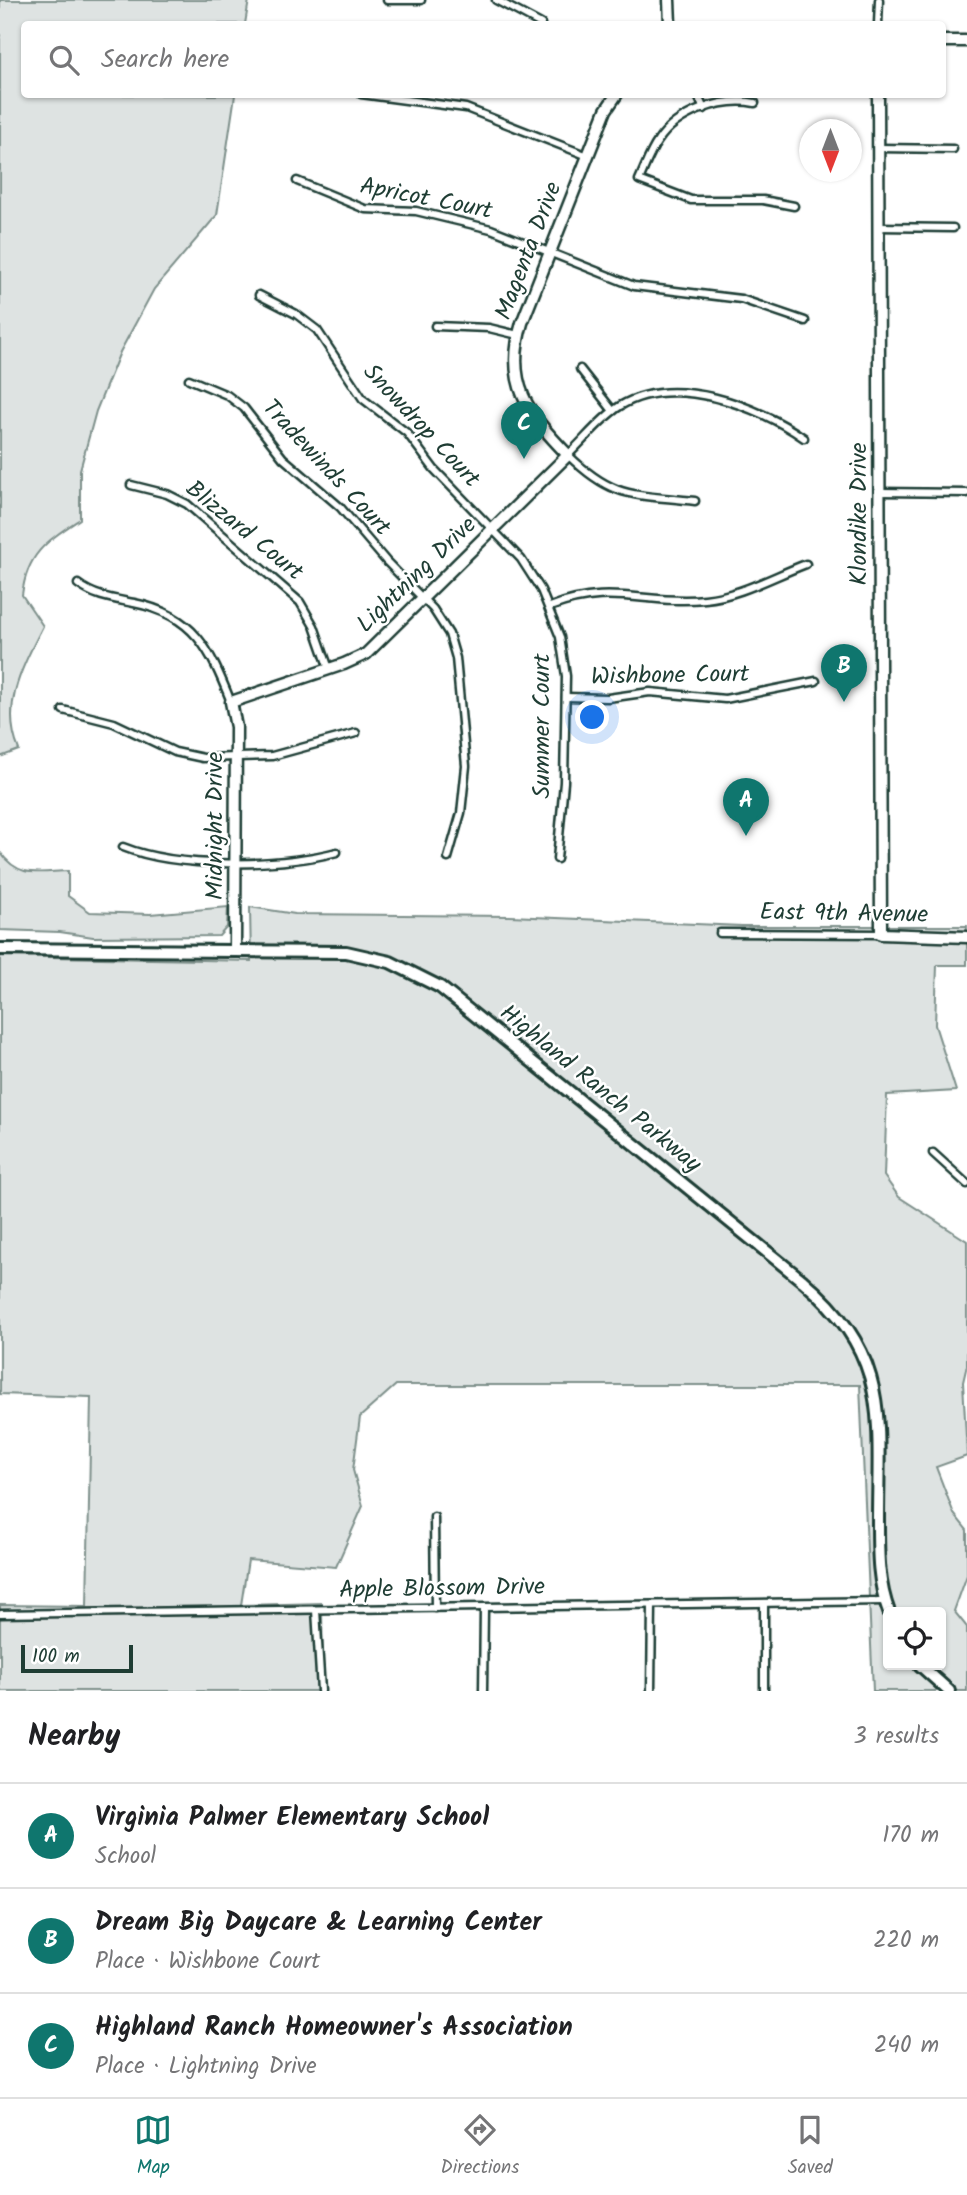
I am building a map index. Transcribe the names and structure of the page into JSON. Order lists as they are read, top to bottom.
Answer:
{
  "streets": {
    "main road": [
      "Magenta Drive",
      "Klondike Drive",
      "Lightning Drive",
      "Midnight Drive",
      "East 9th Avenue",
      "Highland Ranch Parkway"
    ],
    "street": [
      "Apricot Court",
      "Snowdrop Court",
      "Tradewinds Court",
      "Blizzard Court",
      "Wishbone Court",
      "Summer Court",
      "Apple Blossom Drive"
    ]
  },
  "crossings": [
    ["Apricot Court", "Magenta Drive"],
    ["Magenta Drive", "Lightning Drive"],
    ["Snowdrop Court", "Lightning Drive"],
    ["Snowdrop Court", "Summer Court"],
    ["Tradewinds Court", "Lightning Drive"],
    ["Klondike Drive", "East 9th Avenue"],
    ["Blizzard Court", "Lightning Drive"],
    ["Lightning Drive", "Summer Court"],
    ["Lightning Drive", "Midnight Drive"],
    ["Wishbone Court", "Summer Court"],
    ["Midnight Drive", "Highland Ranch Parkway"],
    ["Highland Ranch Parkway", "Apple Blossom Drive"]
  ],
  "scale_bar": "100 m",
  "north": "bottom",
  "page": {
    "search": "Search here",
    "pins": ["C", "B", "A"],
    "scale": "100 m",
    "heading": ["Nearby", "3 results"],
    "list": [
      {
        "mark": "A",
        "name": "Virginia Palmer Elementary School",
        "note": "School",
        "value": "170 m"
      },
      {
        "mark": "B",
        "name": "Dream Big Daycare & Learning Center",
        "note": "Place · Wishbone Court",
        "value": "220 m"
      },
      {
        "mark": "C",
        "name": "Highland Ranch Homeowner's Association",
        "note": "Place · Lightning Drive",
        "value": "240 m"
      }
    ],
    "nav": ["Map", "Directions", "Saved"]
  }
}
